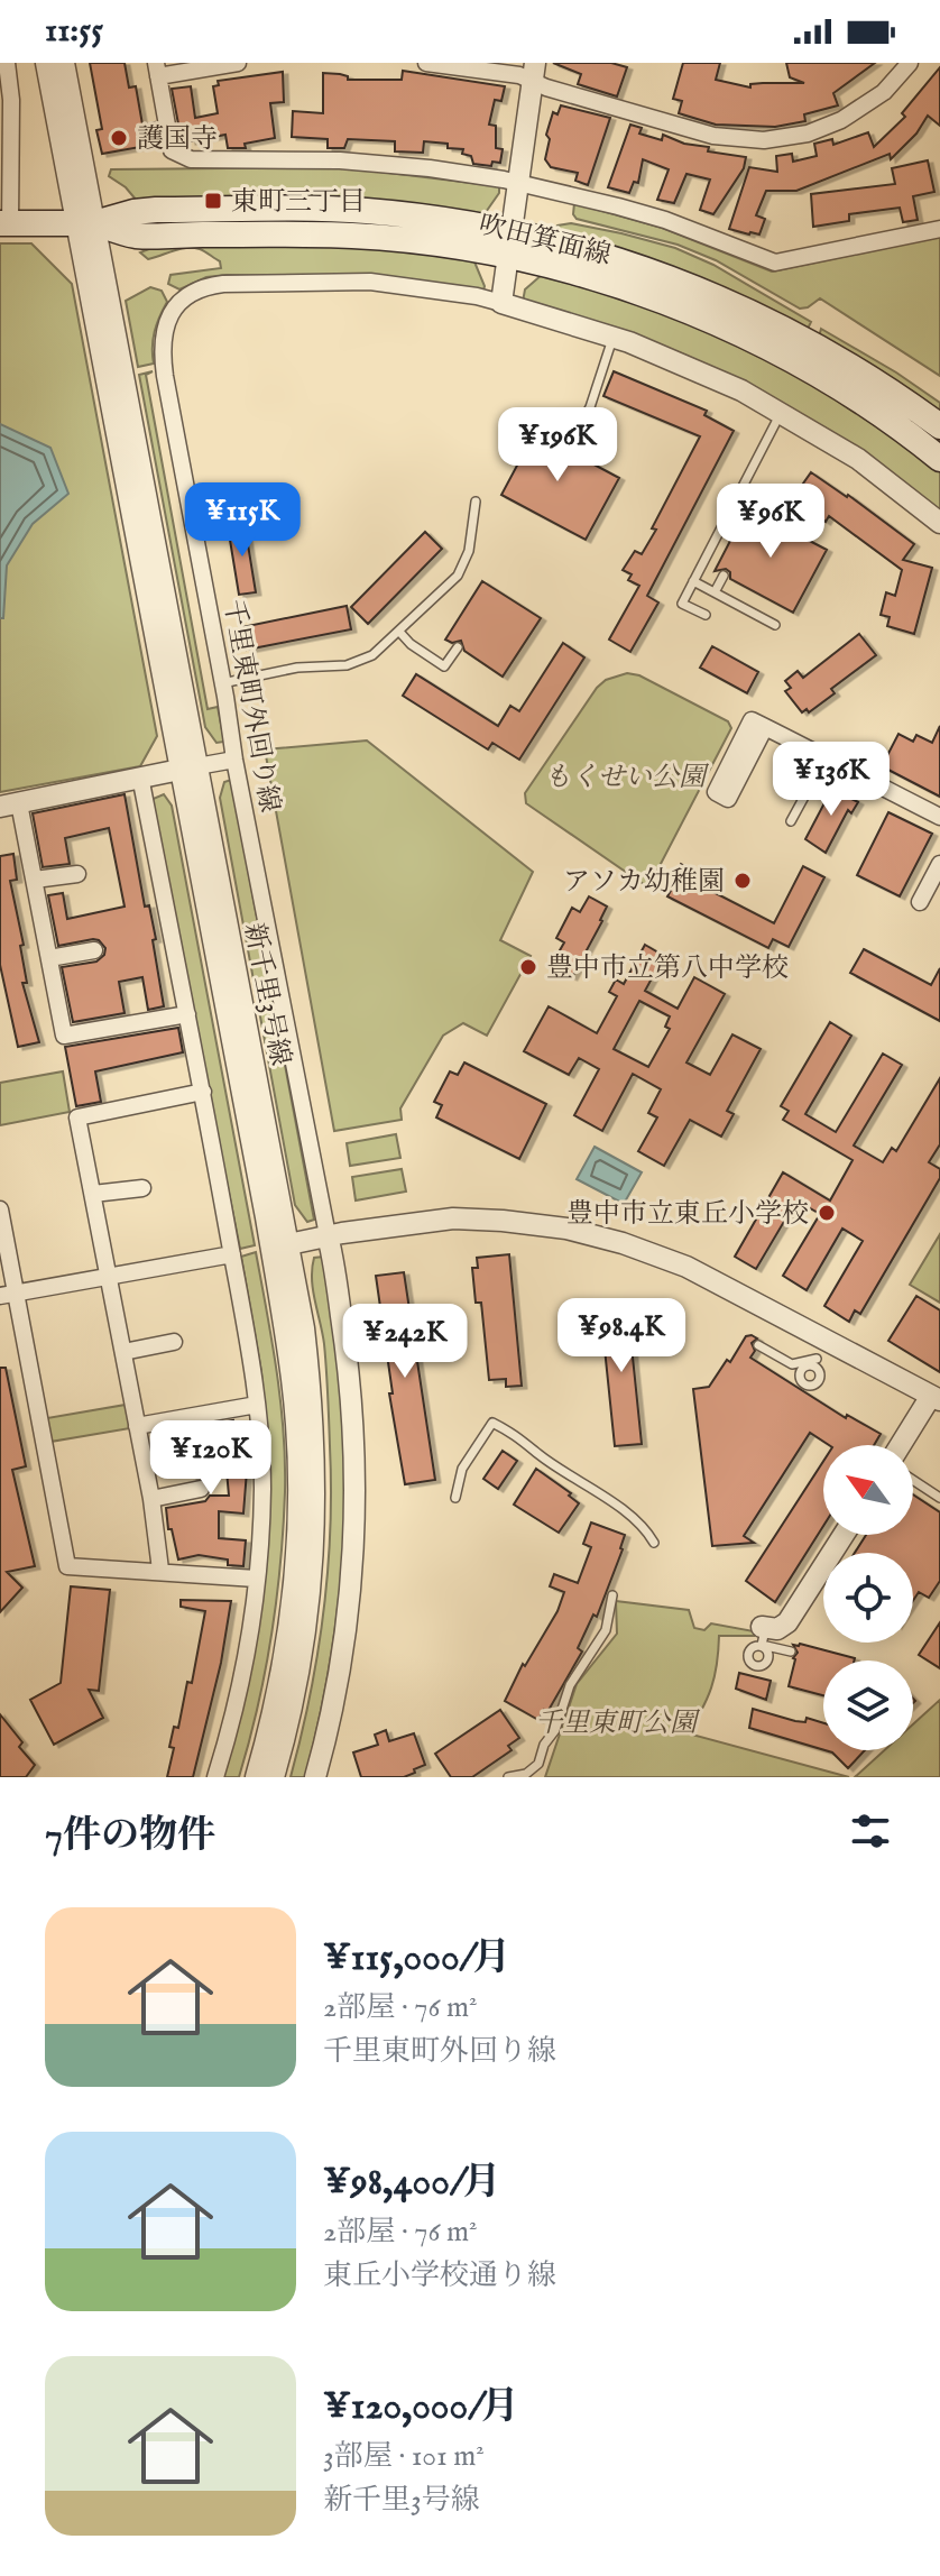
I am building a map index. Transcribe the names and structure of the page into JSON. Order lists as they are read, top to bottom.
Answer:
{
  "streets": {
    "main road": ["吹田箕面線"],
    "street": ["千里東町外回り線", "新千里3号線"]
  },
  "crossings": [
    ["吹田箕面線", "新千里3号線"]
  ],
  "parks": ["もくせい公園", "千里東町公園"],
  "places": {
    "other": [
      "護国寺",
      "アソカ幼稚園",
      "豊中市立第八中学校",
      "豊中市立東丘小学校"
    ],
    "transit": ["東町三丁目"]
  },
  "north": "top left",
  "page": {
    "status": "11:55",
    "price": [
      "¥196K",
      "¥115K",
      "¥96K",
      "¥136K",
      "¥98.4K",
      "¥242K",
      "¥120K"
    ],
    "heading": "7件の物件",
    "list": [
      {
        "name": "¥115,000/月",
        "note": "2部屋 · 76 m² · 千里東町外回り線"
      },
      {
        "name": "¥98,400/月",
        "note": "2部屋 · 76 m² · 東丘小学校通り線"
      },
      {
        "name": "¥120,000/月",
        "note": "3部屋 · 101 m² · 新千里3号線"
      }
    ]
  }
}
